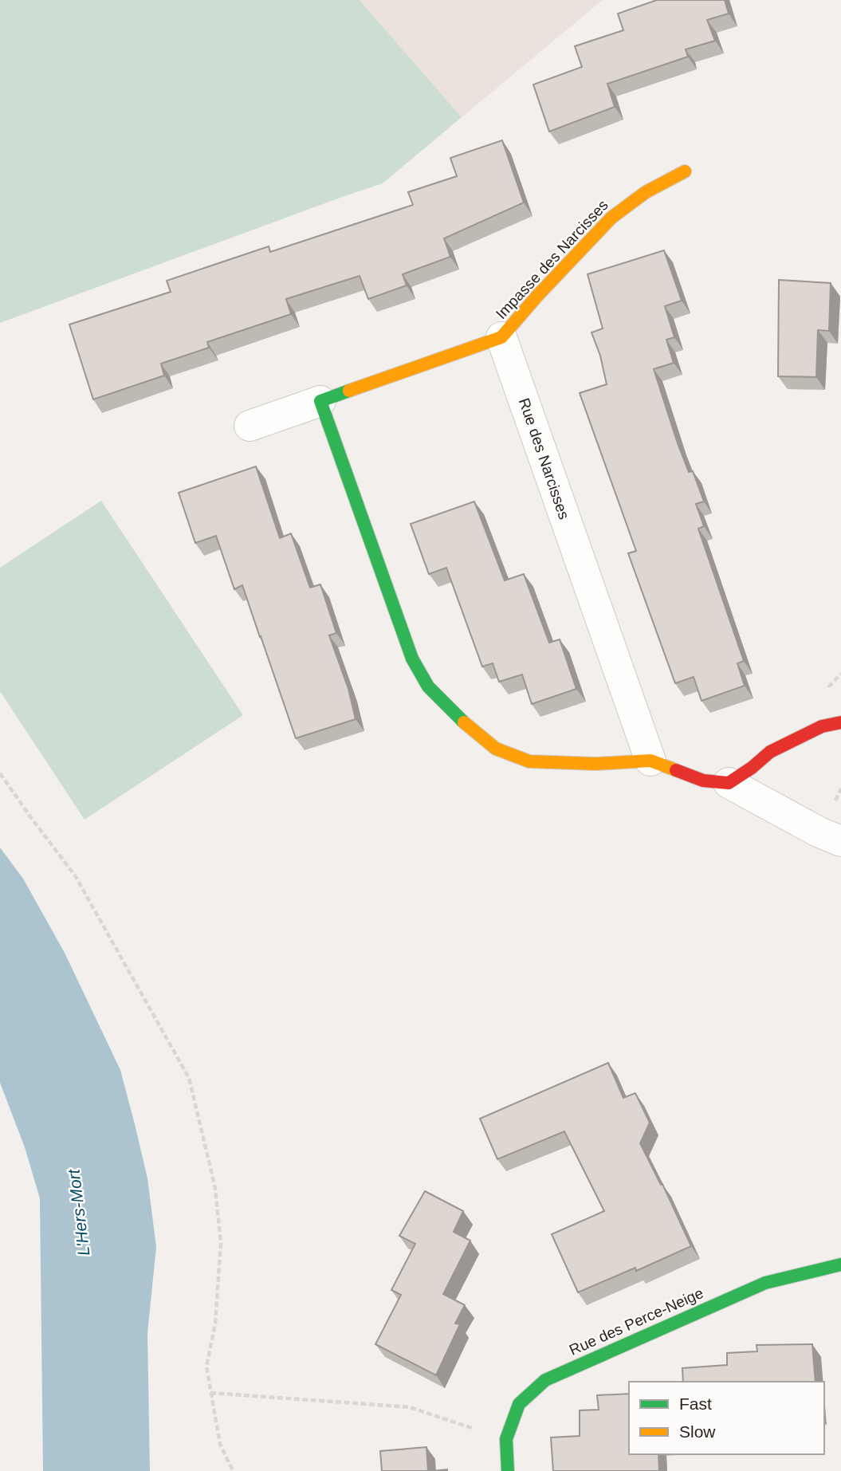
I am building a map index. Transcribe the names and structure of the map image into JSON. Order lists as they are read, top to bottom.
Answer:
{
  "streets": {
    "street": ["Impasse des Narcisses", "Rue des Narcisses", "Rue des Perce-Neige"]
  },
  "crossings": [
    ["Impasse des Narcisses", "Rue des Narcisses"]
  ],
  "water": ["L'Hers-Mort"],
  "legend": ["Fast", "Slow"]
}
